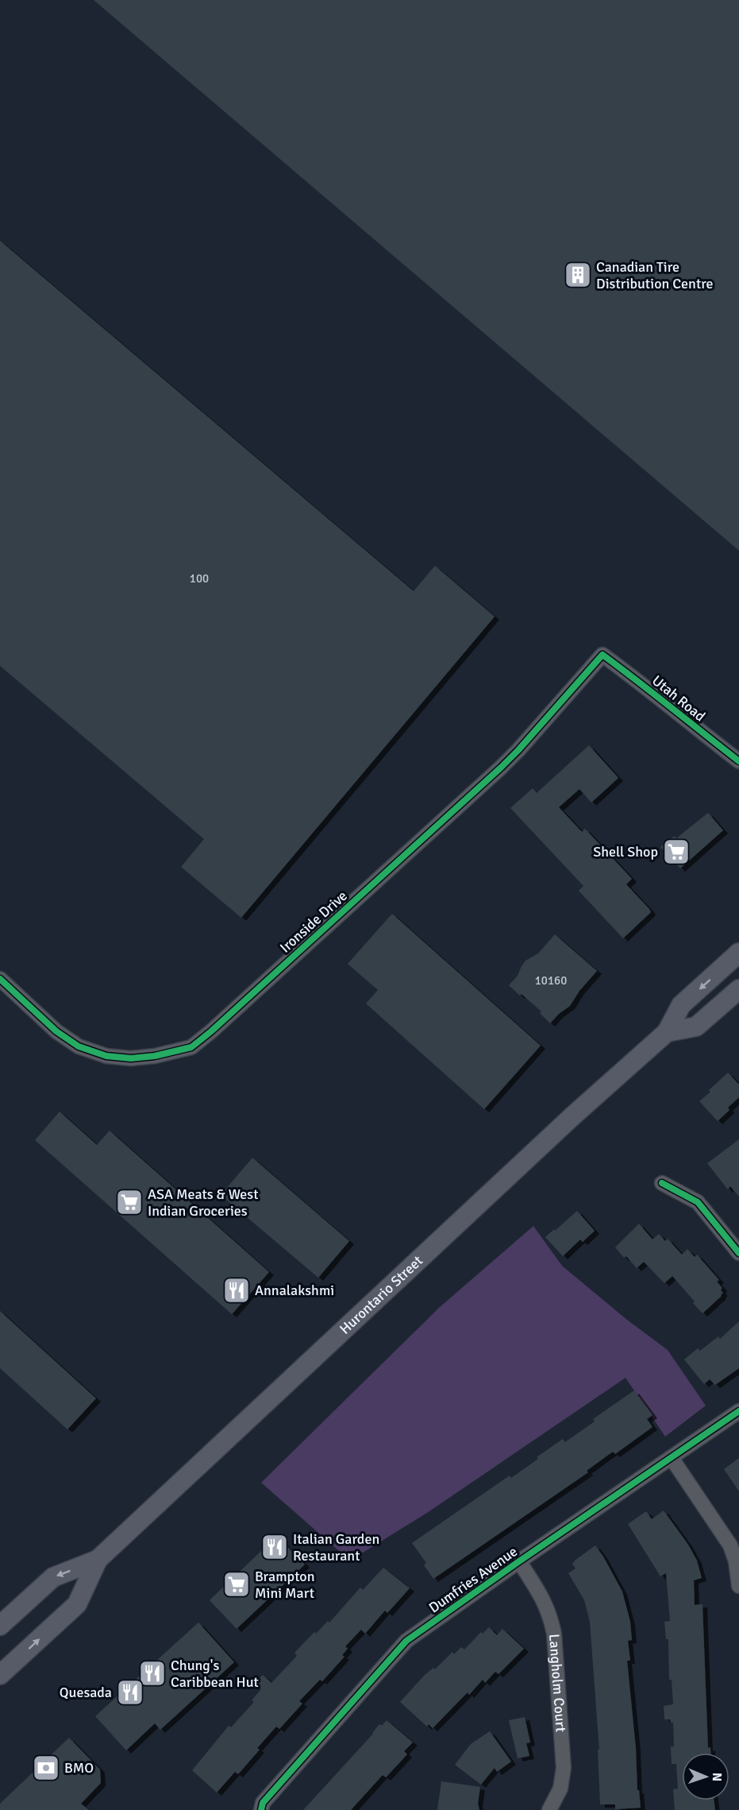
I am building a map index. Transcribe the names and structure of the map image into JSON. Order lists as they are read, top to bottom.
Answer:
{
  "streets": {
    "main road": ["Hurontario Street"],
    "street": [
      "Utah Road",
      "Ironside Drive",
      "Dumfries Avenue",
      "Langholm Court"
    ]
  },
  "crossings": [
    ["Utah Road", "Ironside Drive"],
    ["Dumfries Avenue", "Langholm Court"]
  ],
  "places": {
    "building": ["Canadian Tire Distribution Centre"],
    "supermarket": ["Shell Shop", "ASA Meats & West Indian Groceries", "Brampton Mini Mart"],
    "restaurant": [
      "Annalakshmi",
      "Italian Garden Restaurant",
      "Chung's Caribbean Hut",
      "Quesada"
    ],
    "bank": ["BMO"]
  },
  "house_numbers": ["100", "10160"],
  "north": "right"
}
